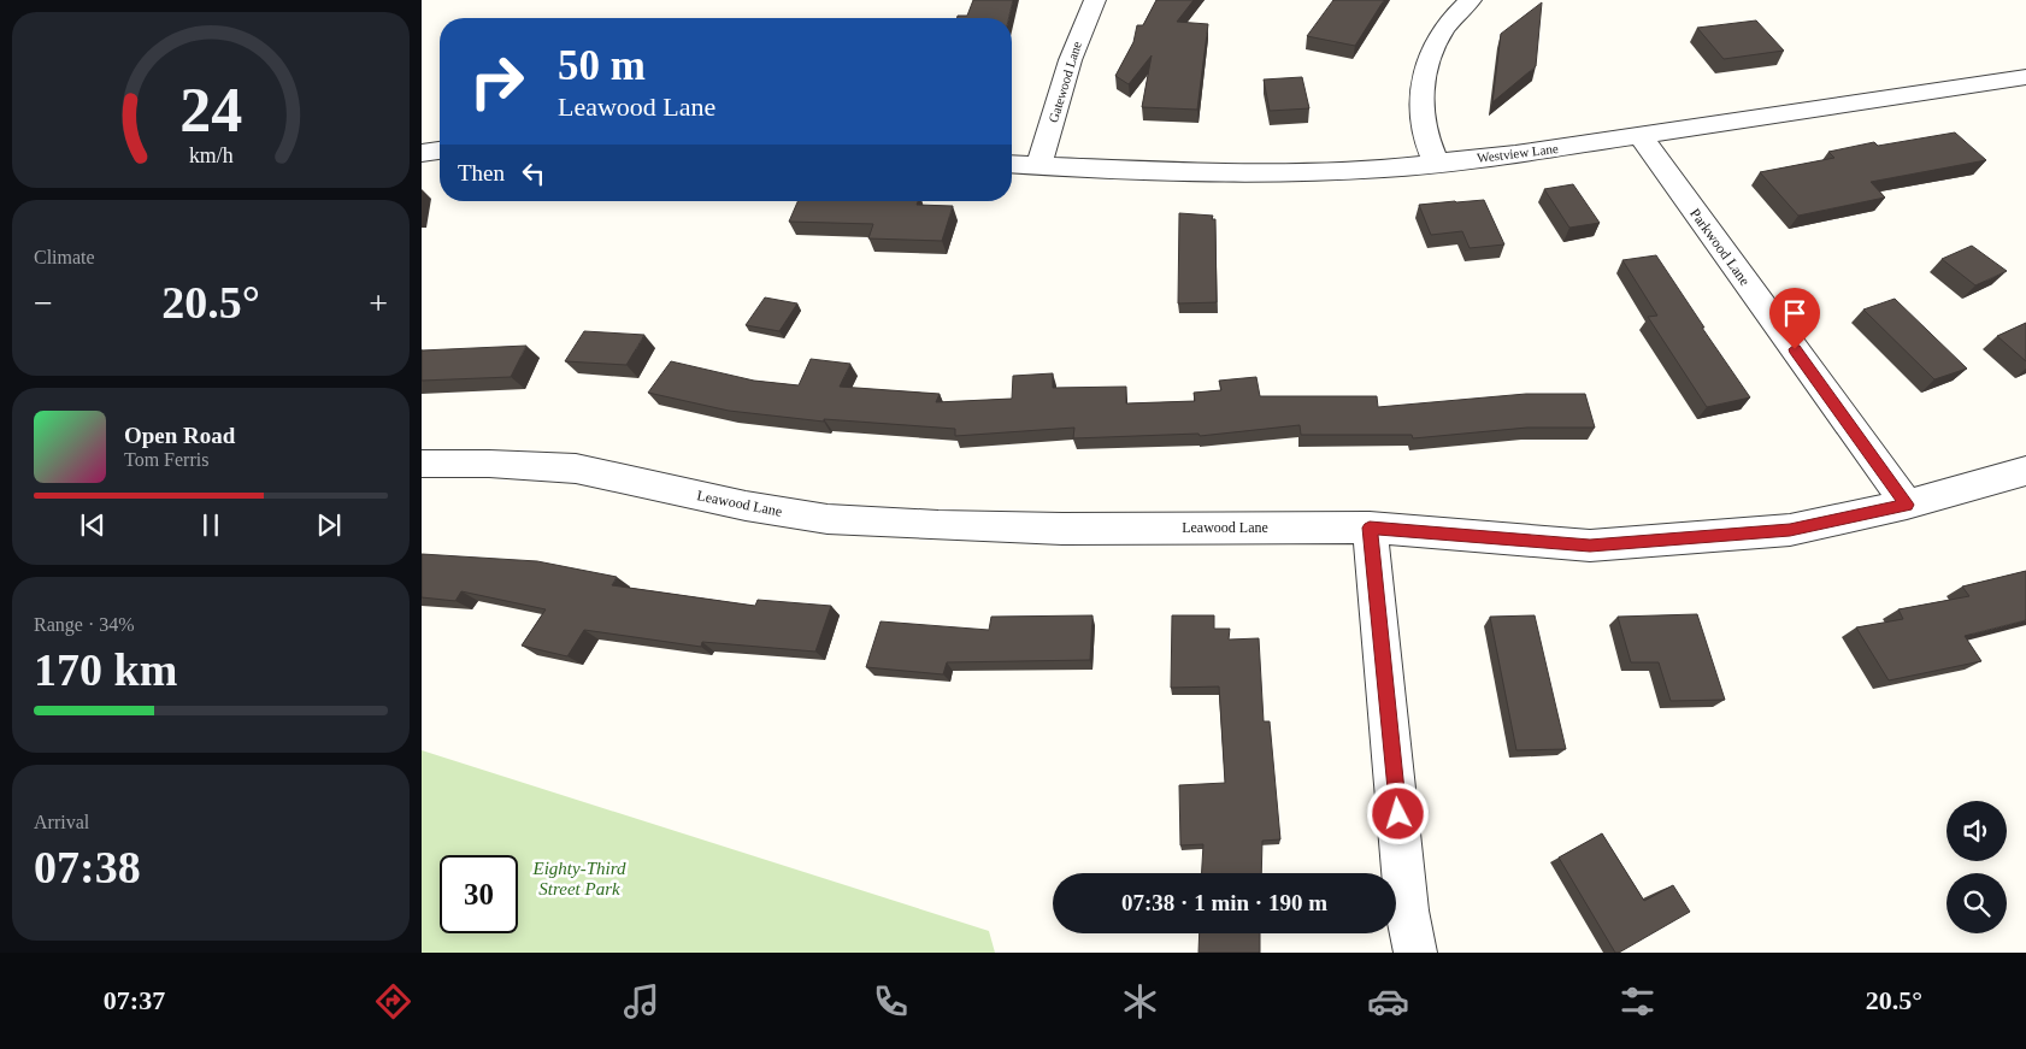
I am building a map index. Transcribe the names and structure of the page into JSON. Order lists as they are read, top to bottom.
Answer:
{
  "streets": {
    "street": [
      "Gatewood Lane",
      "Westview Lane",
      "Parkwood Lane",
      "Leawood Lane"
    ]
  },
  "crossings": [
    ["Gatewood Lane", "Westview Lane"],
    ["Westview Lane", "Parkwood Lane"],
    ["Parkwood Lane", "Leawood Lane"]
  ],
  "parks": ["Eighty-Third Street Park"],
  "page": {
    "turn": ["50 m", "Leawood Lane"],
    "then": "Then",
    "tile": [
      "Climate",
      ["Range · 34%", "170 km"],
      ["Arrival", "07:38"]
    ],
    "heat": ["−", "20.5°", "+"],
    "song": ["Open Road", "Tom Ferris"],
    "limit": "30",
    "trip": "07:38 · 1 min · 190 m",
    "tabs": ["07:37", "20.5°"],
    "gauge": ["24", "km/h"]
  }
}
